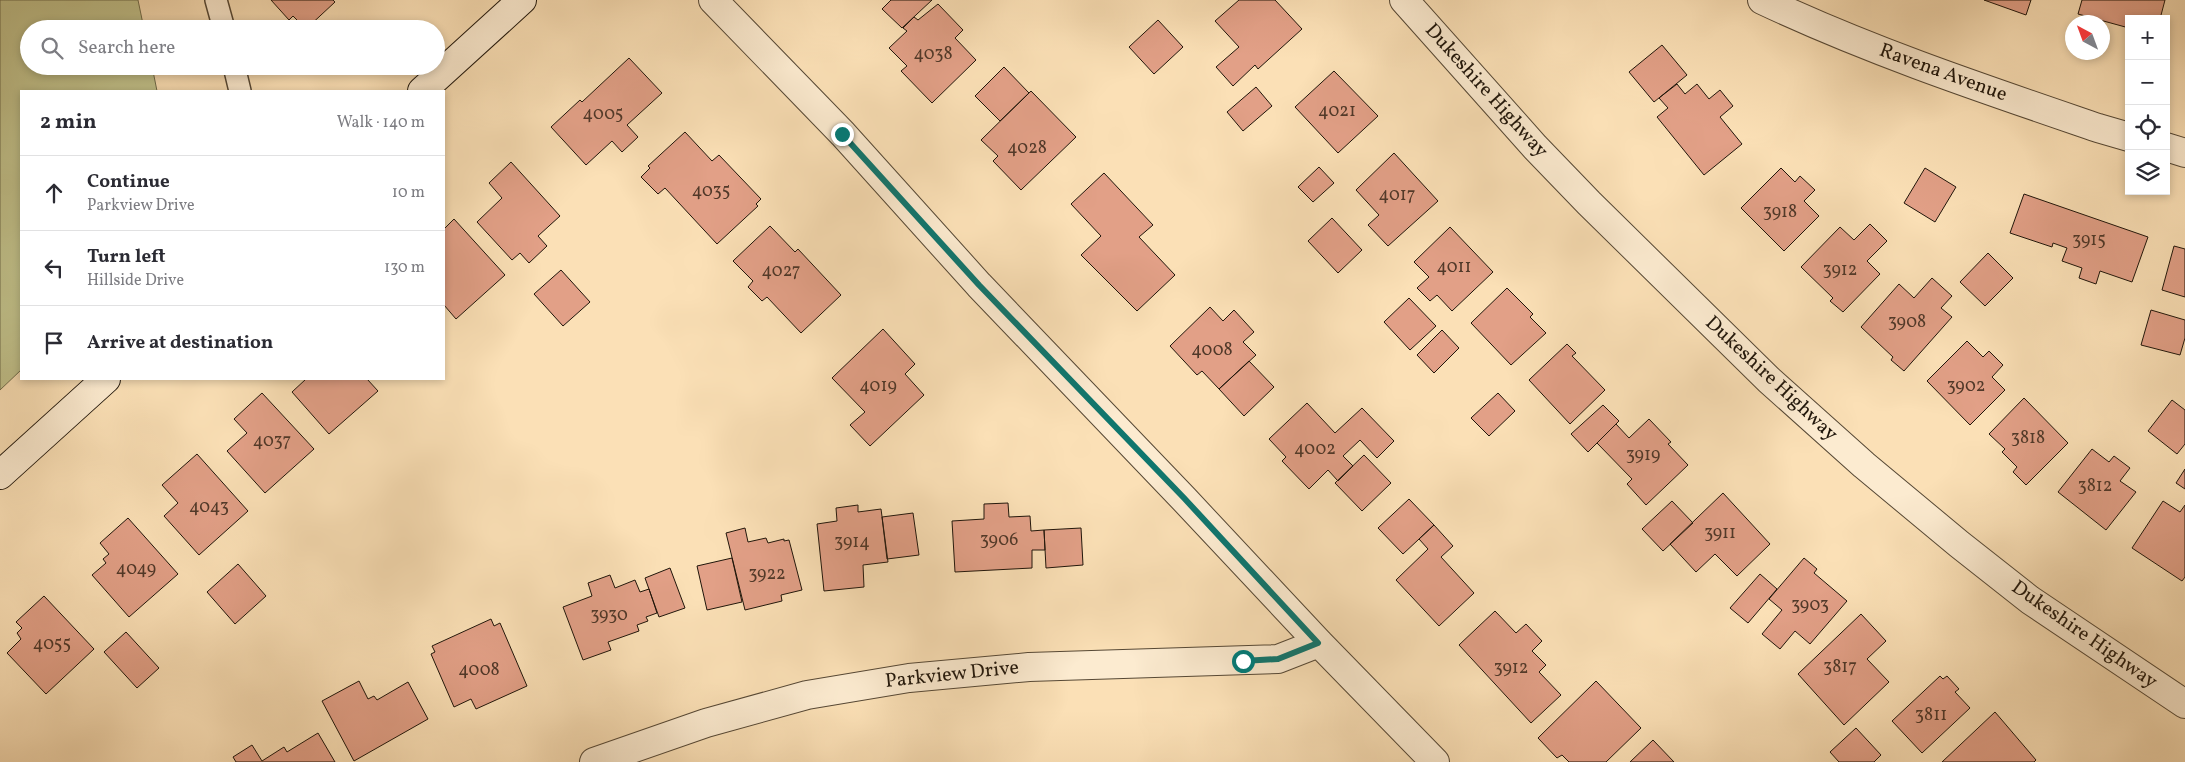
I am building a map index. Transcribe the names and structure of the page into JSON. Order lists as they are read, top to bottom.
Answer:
{
  "streets": {
    "street": ["Ravena Avenue", "Dukeshire Highway", "Parkview Drive"]
  },
  "house_numbers": [
    "4038",
    "4021",
    "4005",
    "4028",
    "4035",
    "4017",
    "3918",
    "3915",
    "4011",
    "3912",
    "4027",
    "3908",
    "4008",
    "4019",
    "3902",
    "3818",
    "4037",
    "4002",
    "3919",
    "3812",
    "4043",
    "3911",
    "3906",
    "3914",
    "4049",
    "3922",
    "3903",
    "3930",
    "4055",
    "3817",
    "3912",
    "4008",
    "3811"
  ],
  "north": "top left",
  "page": {
    "map_buttons": ["+", "−"],
    "search": "Search here",
    "heading": ["2 min", "Walk · 140 m"],
    "list": [
      ["Continue", "Parkview Drive", "10 m"],
      ["Turn left", "Hillside Drive", "130 m"],
      "Arrive at destination"
    ]
  }
}
